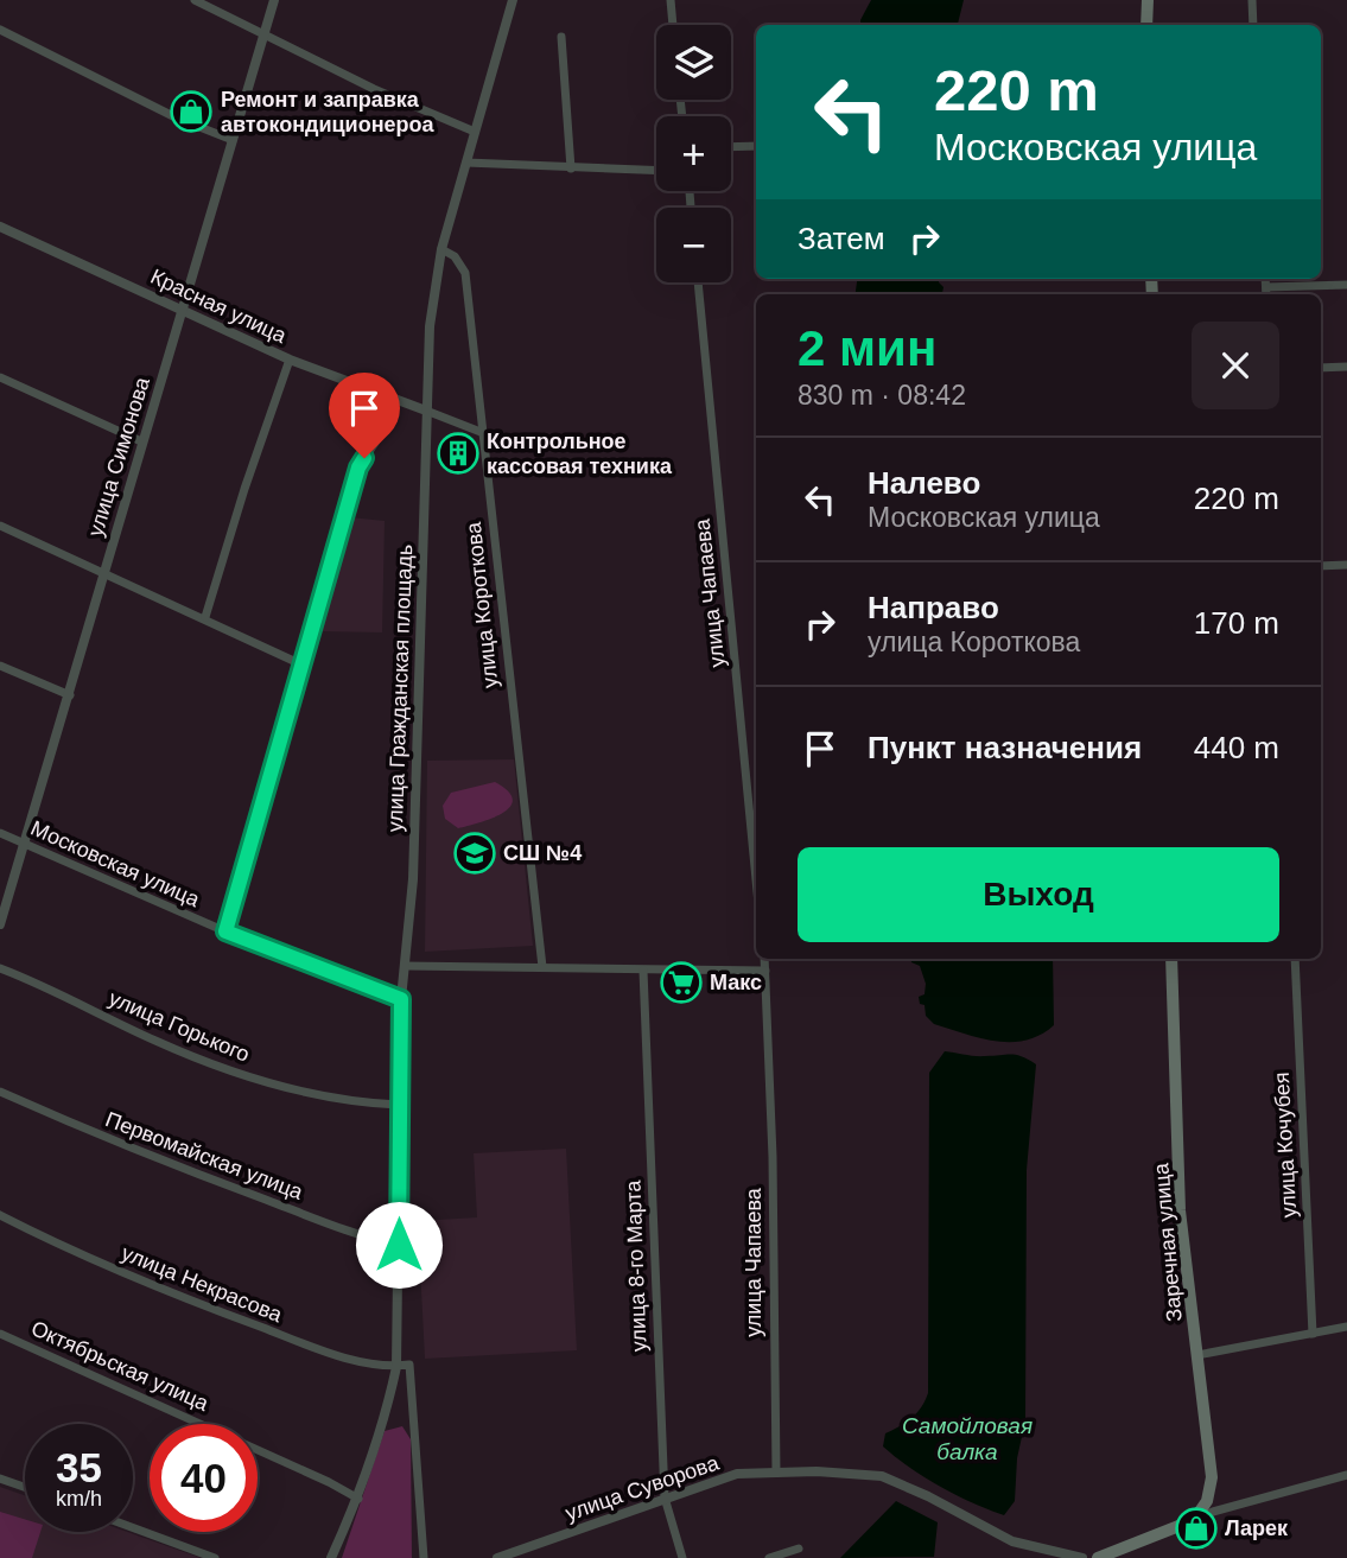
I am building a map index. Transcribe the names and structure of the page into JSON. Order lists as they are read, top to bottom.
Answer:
{
  "streets": {
    "main road": ["Заречная улица"],
    "street": [
      "Красная улица",
      "улица Симонова",
      "улица Чапаева",
      "улица Короткова",
      "улица Гражданская площадь",
      "Московская улица",
      "улица Горького",
      "улица Кочубея",
      "Первомайская улица",
      "улица 8-го Марта",
      "улица Некрасова",
      "Октябрьская улица",
      "улица Суворова"
    ]
  },
  "crossings": [
    ["Красная улица", "улица Симонова"],
    ["Красная улица", "улица Гражданская площадь"],
    ["улица Симонова", "Московская улица"],
    ["улица Чапаева", "улица Суворова"],
    ["улица 8-го Марта", "улица Суворова"]
  ],
  "water": ["Самойловая балка"],
  "places": {
    "shop": ["Ремонт и заправка автокондиционероа", "Ларек"],
    "building": ["Контрольное кассовая техника"],
    "school or university": ["СШ №4"],
    "supermarket": ["Макс"]
  },
  "page": {
    "map_buttons": ["+", "−"],
    "turn": ["220 m", "Московская улица"],
    "then": "Затем",
    "heading": ["2 мин", "830 m · 08:42"],
    "list": [
      {
        "name": "Налево",
        "note": "Московская улица",
        "value": "220 m"
      },
      {
        "name": "Направо",
        "note": "улица Короткова",
        "value": "170 m"
      },
      {
        "name": "Пункт назначения",
        "value": "440 m"
      }
    ],
    "buttons": "Выход",
    "speed": "35 km/h",
    "limit": "40"
  }
}
